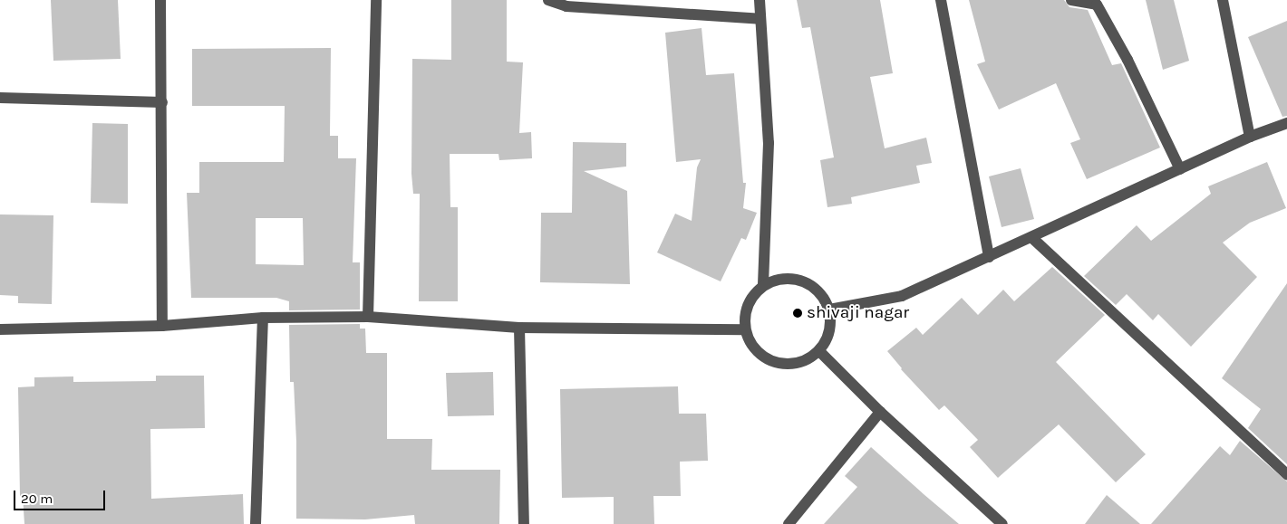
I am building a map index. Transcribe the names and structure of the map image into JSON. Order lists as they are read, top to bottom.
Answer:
{
  "places": ["shivaji nagar"],
  "scale_bar": "20 m"
}
